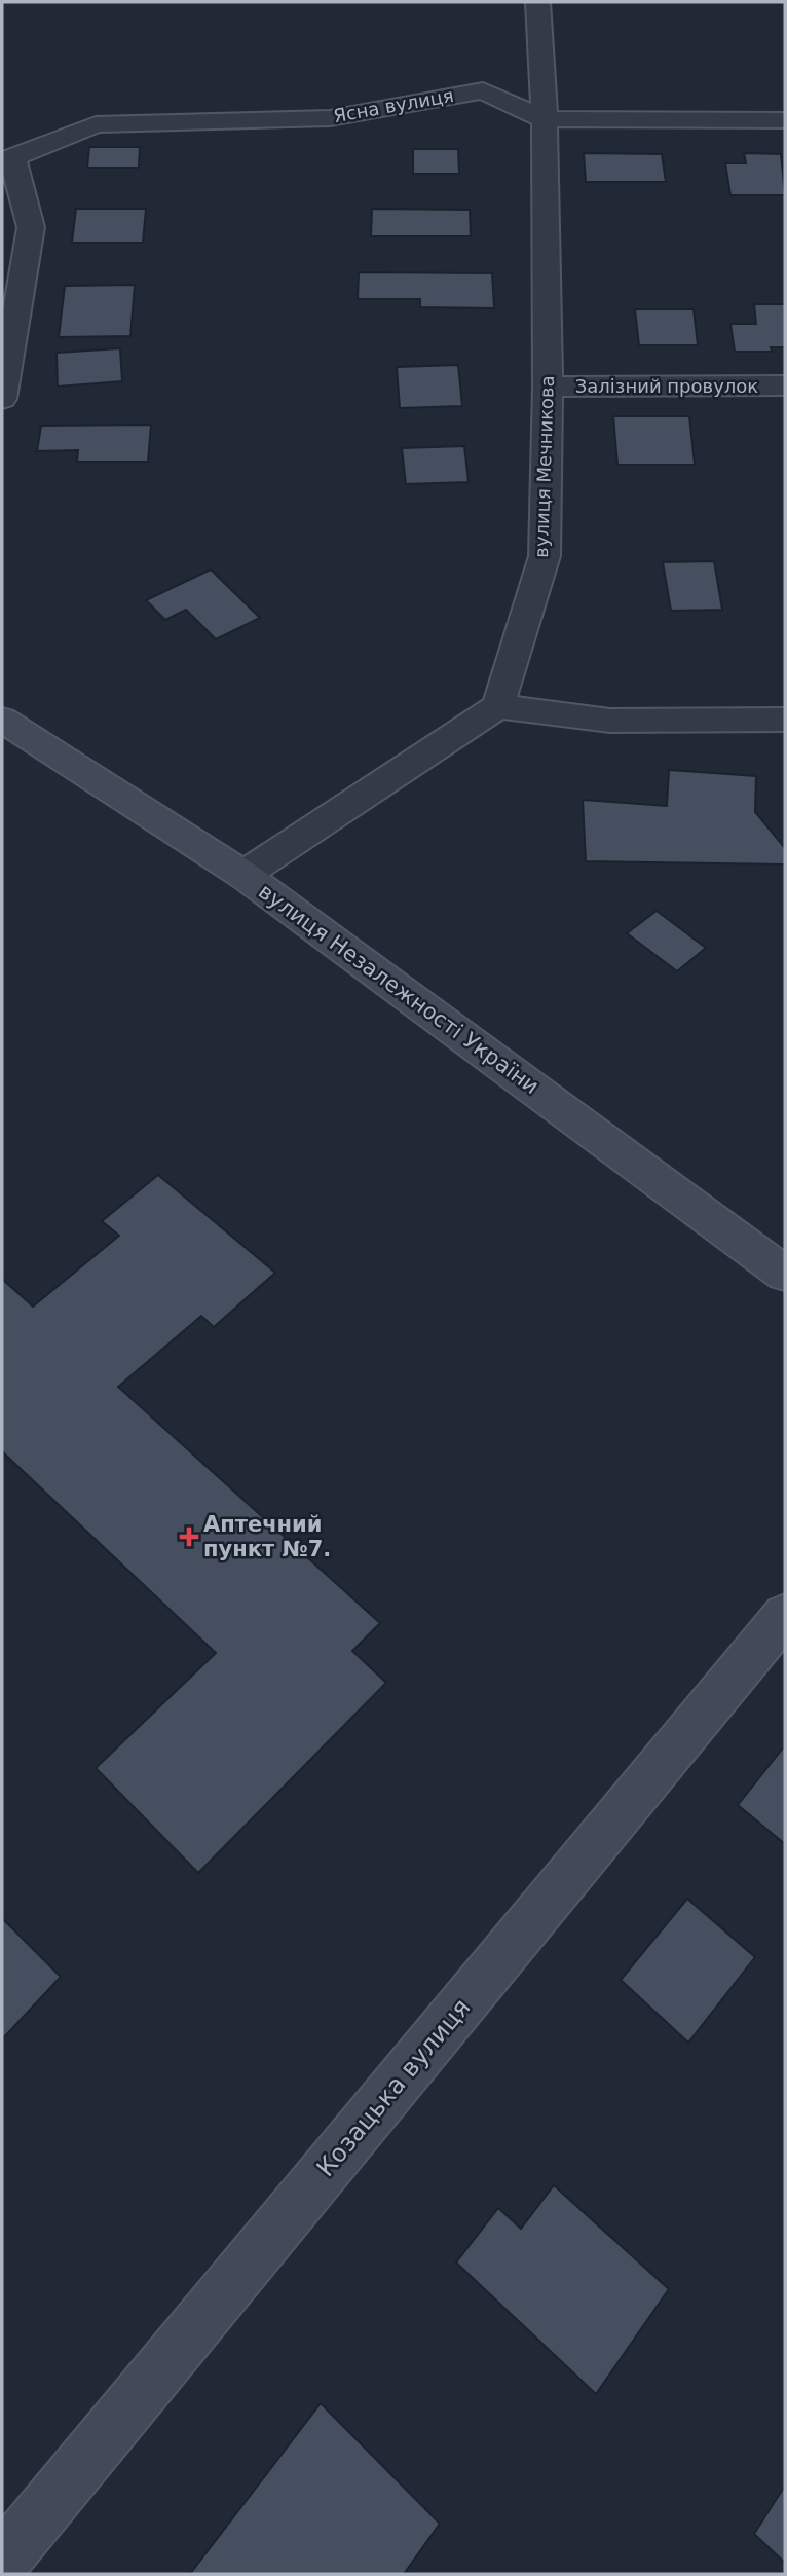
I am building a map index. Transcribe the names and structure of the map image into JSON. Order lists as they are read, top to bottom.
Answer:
{
  "streets": {
    "street": [
      "Ясна вулиця",
      "Залізний провулок",
      "вулиця Мечникова",
      "вулиця Незалежності України",
      "Козацька вулиця"
    ]
  },
  "crossings": [
    ["Ясна вулиця", "вулиця Мечникова"],
    ["Залізний провулок", "вулиця Мечникова"]
  ],
  "places": {
    "health": ["Аптечний пункт №7."]
  }
}
